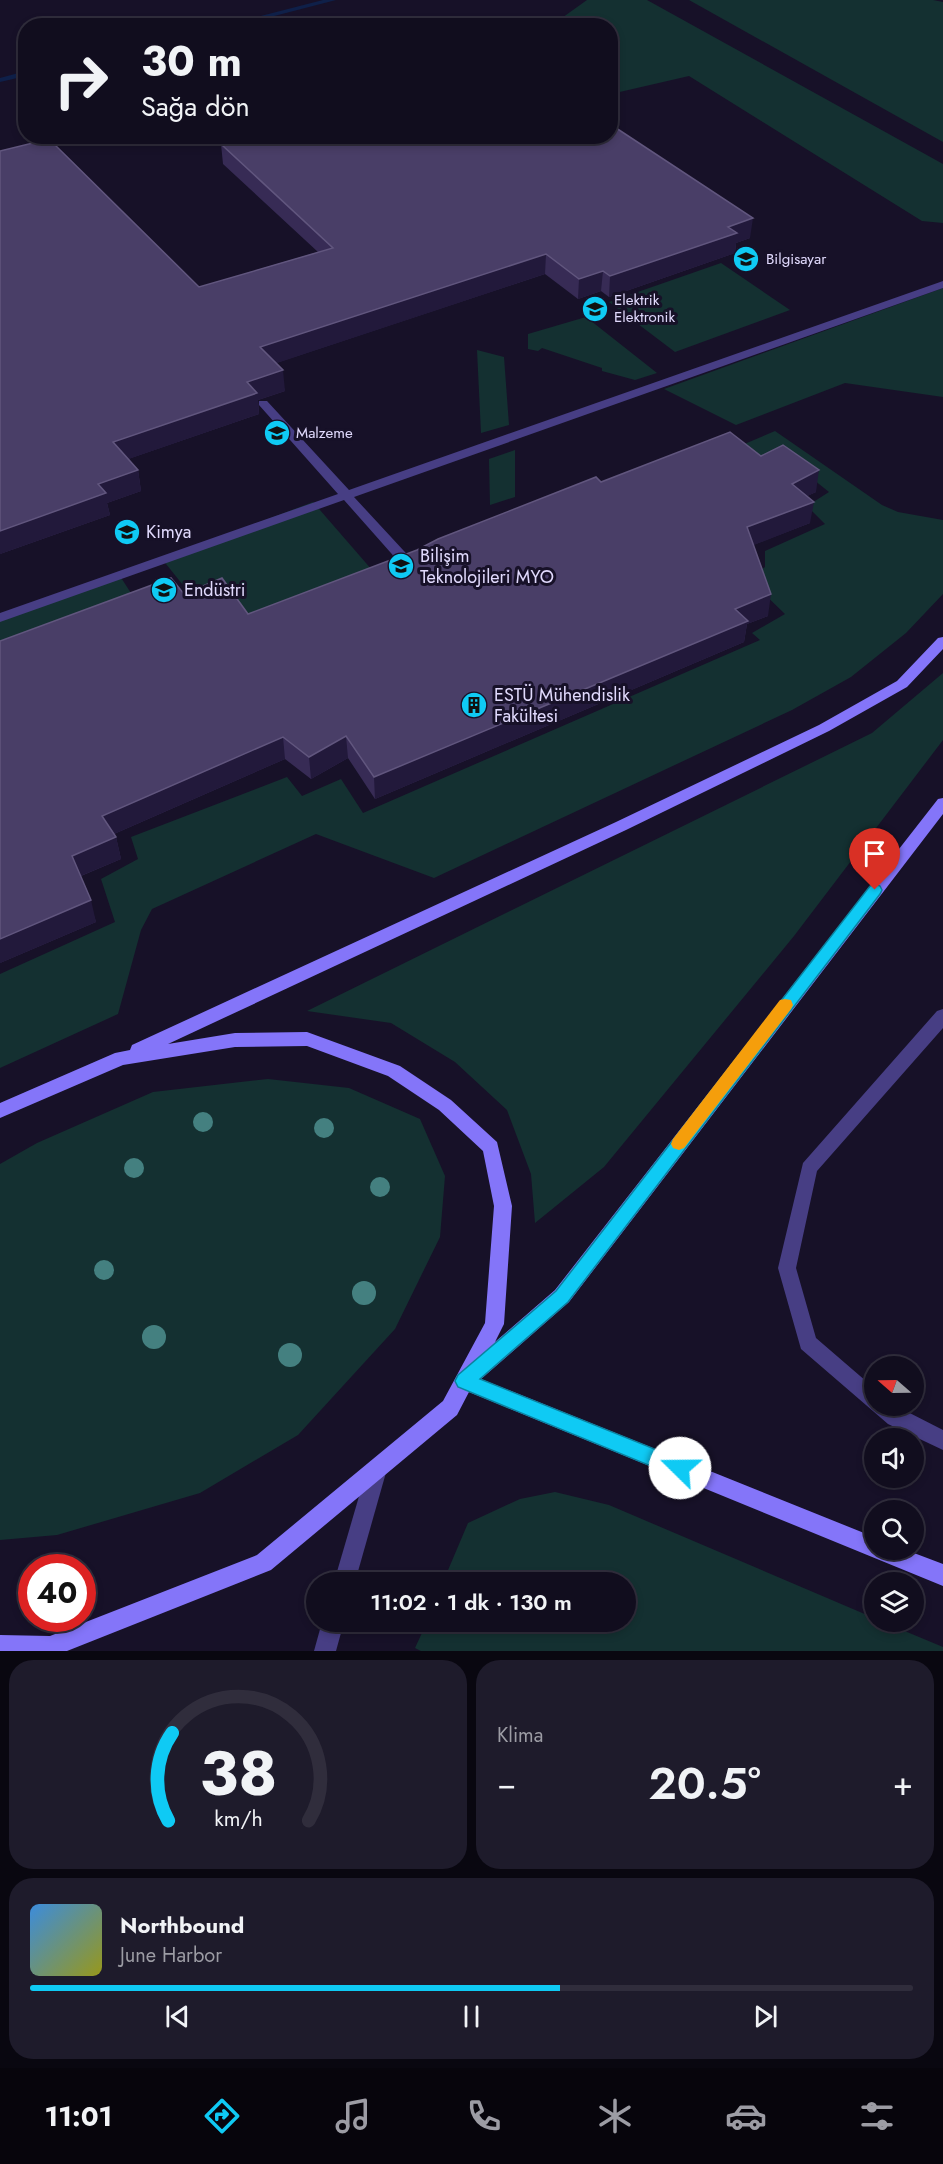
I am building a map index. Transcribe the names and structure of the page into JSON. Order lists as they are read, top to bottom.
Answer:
{
  "places": {
    "school or university": [
      "Bilgisayar",
      "Elektrik Elektronik",
      "Malzeme",
      "Kimya",
      "Bilişim Teknolojileri MYO",
      "Endüstri"
    ],
    "building": ["ESTÜ Mühendislik Fakültesi"]
  },
  "north": "left",
  "page": {
    "turn": ["30 m", "Sağa dön"],
    "limit": "40",
    "trip": "11:02 · 1 dk · 130 m",
    "tile": "Klima",
    "heat": ["−", "20.5°", "+"],
    "song": ["Northbound", "June Harbor"],
    "tabs": "11:01",
    "gauge": ["38", "km/h"]
  }
}
